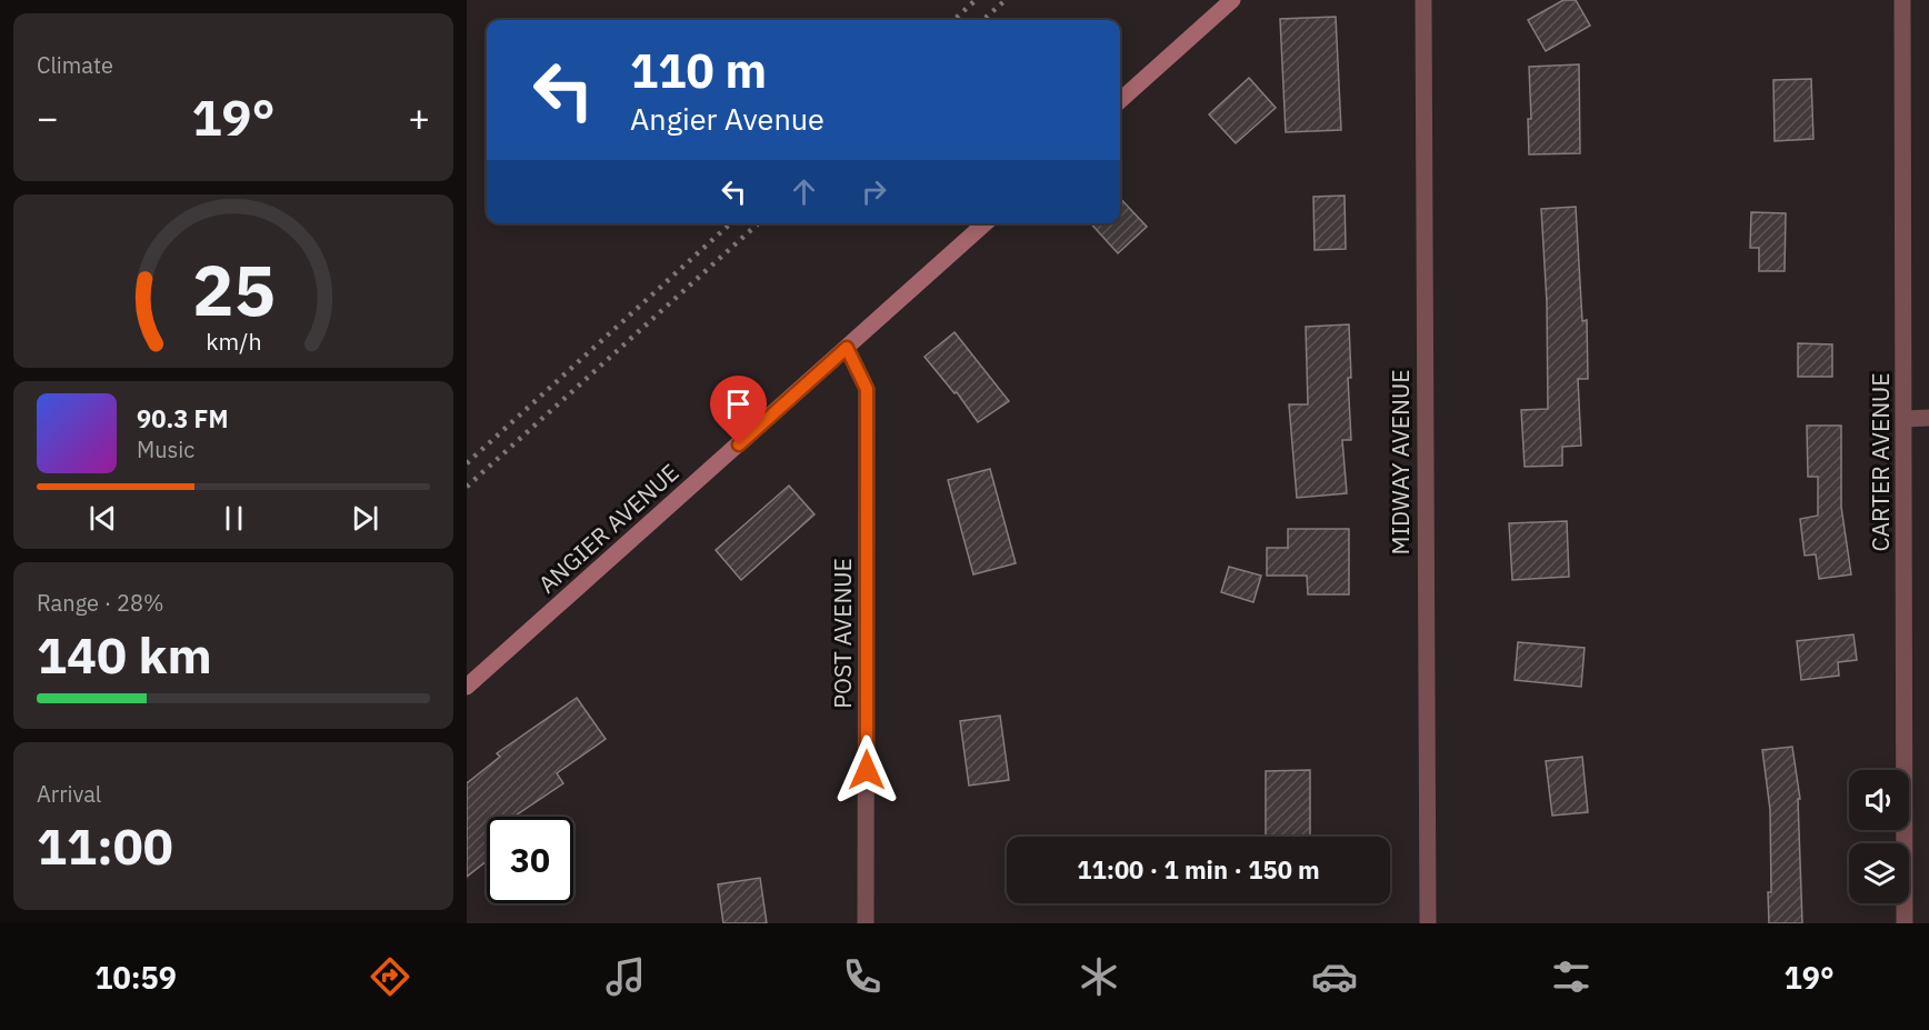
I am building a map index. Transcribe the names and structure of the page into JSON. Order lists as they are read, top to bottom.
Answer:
{
  "streets": {
    "main road": ["ANGIER AVENUE"],
    "street": ["MIDWAY AVENUE", "CARTER AVENUE", "POST AVENUE"]
  },
  "crossings": [
    ["ANGIER AVENUE", "POST AVENUE"]
  ],
  "page": {
    "tile": [
      "Climate",
      ["Range · 28%", "140 km"],
      ["Arrival", "11:00"]
    ],
    "turn": ["110 m", "Angier Avenue"],
    "heat": ["−", "19°", "+"],
    "song": ["90.3 FM", "Music"],
    "limit": "30",
    "trip": "11:00 · 1 min · 150 m",
    "tabs": ["10:59", "19°"],
    "gauge": ["25", "km/h"]
  }
}
